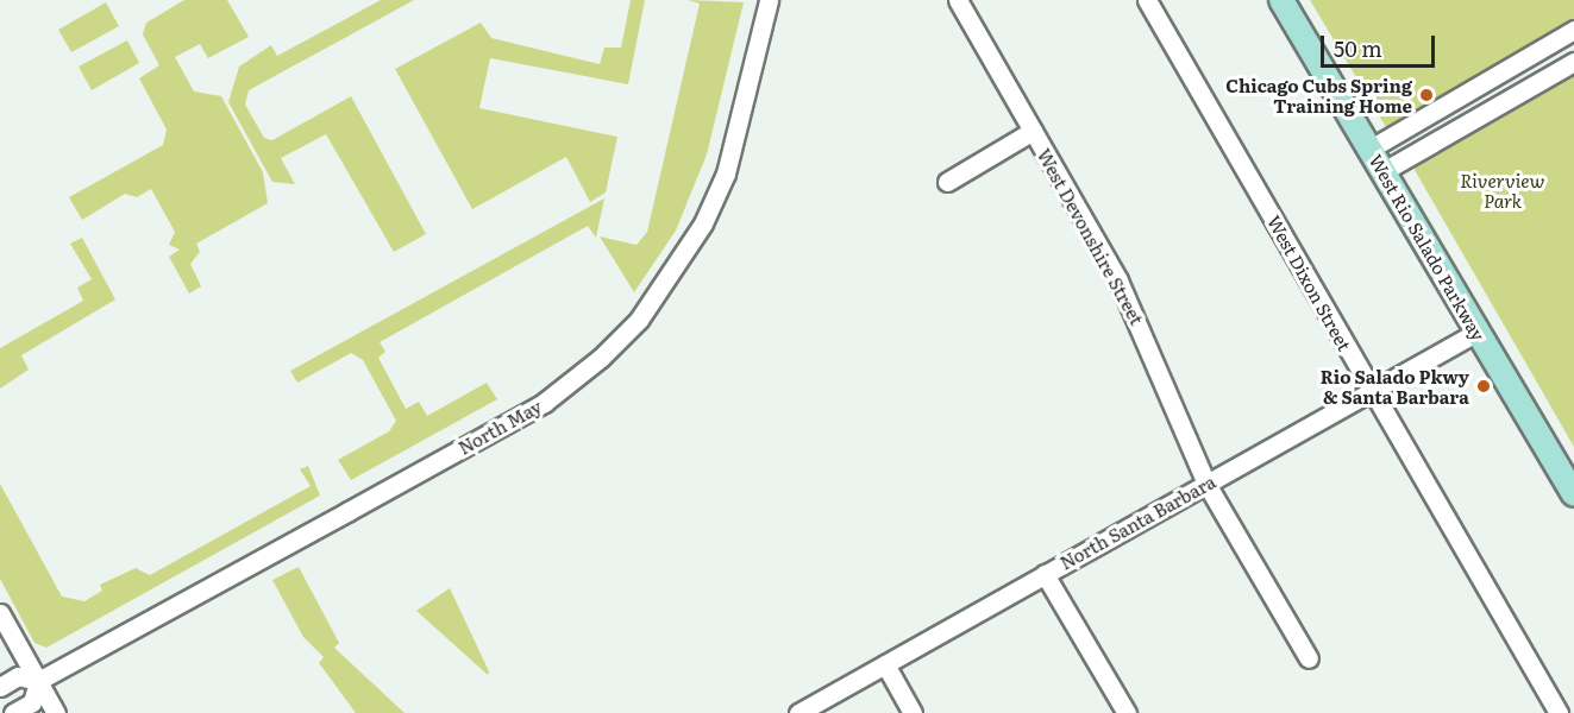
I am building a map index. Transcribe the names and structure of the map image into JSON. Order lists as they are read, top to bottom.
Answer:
{
  "streets": {
    "main road": ["West Rio Salado Parkway"],
    "street": [
      "West Devonshire Street",
      "West Dixon Street",
      "North May",
      "North Santa Barbara"
    ]
  },
  "crossings": [
    ["West Devonshire Street", "North Santa Barbara"],
    ["West Rio Salado Parkway", "North Santa Barbara"],
    ["West Dixon Street", "North Santa Barbara"]
  ],
  "parks": ["Riverview Park"],
  "places": ["Chicago Cubs Spring Training Home", "Rio Salado Pkwy & Santa Barbara"],
  "scale_bar": "50 m"
}
